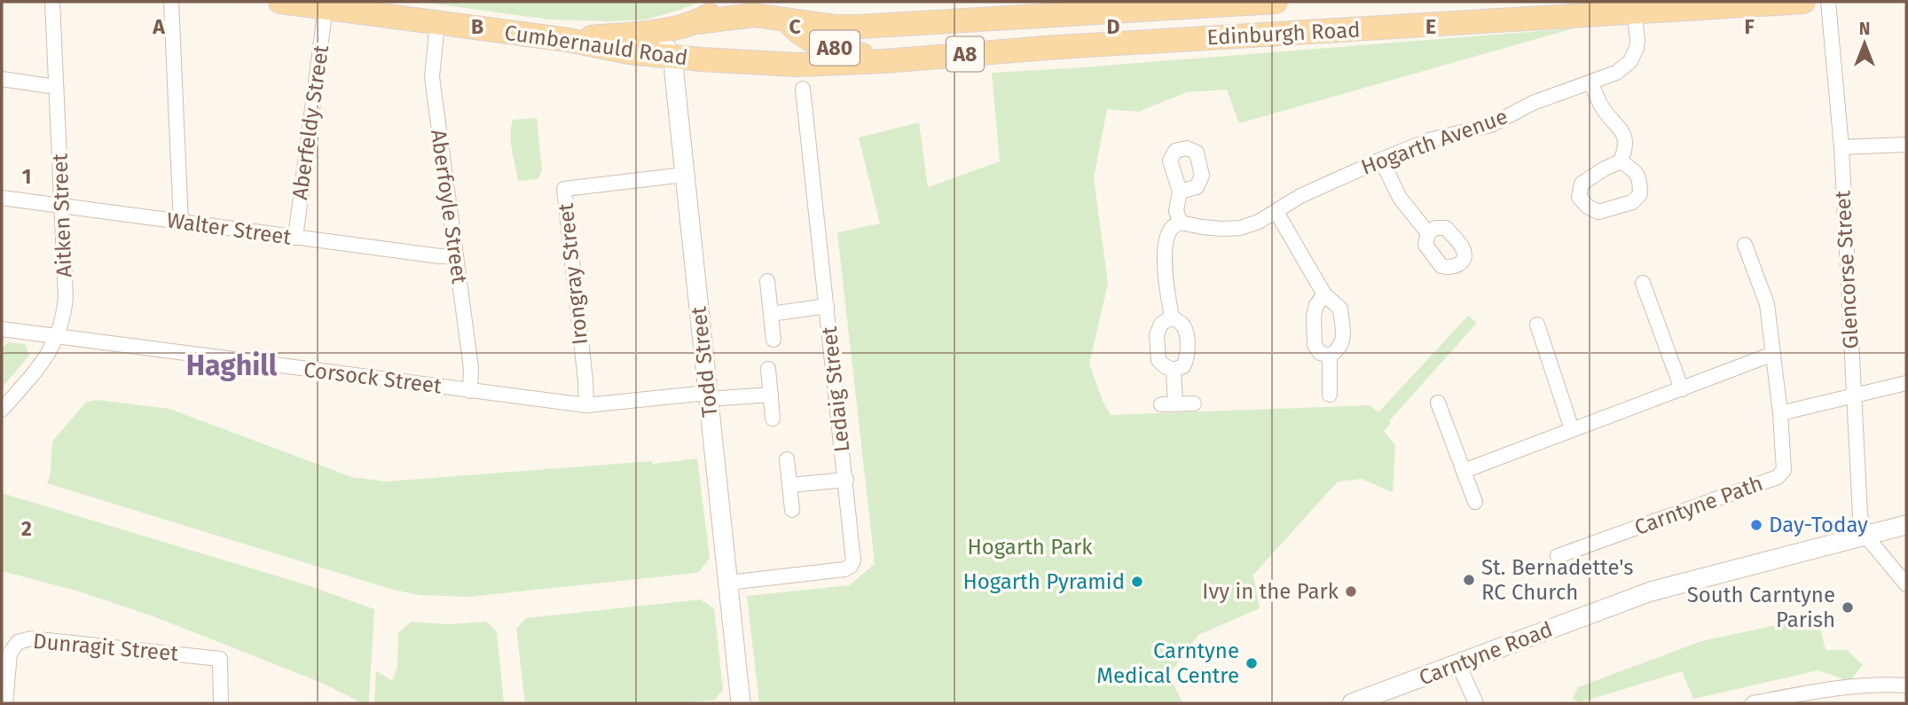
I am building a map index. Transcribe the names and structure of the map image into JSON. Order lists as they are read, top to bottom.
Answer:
{
  "streets": {
    "main road": [
      "Edinburgh Road",
      "Cumbernauld Road",
      "A80",
      "A8"
    ],
    "street": [
      "Aberfeldy Street",
      "Hogarth Avenue",
      "Aberfoyle Street",
      "Aitken Street",
      "Walter Street",
      "Glencorse Street",
      "Irongray Street",
      "Todd Street",
      "Corsock Street",
      "Ledaig Street",
      "Carntyne Path",
      "Dunragit Street",
      "Carntyne Road"
    ]
  },
  "crossings": [
    ["Edinburgh Road", "Cumbernauld Road"],
    ["Edinburgh Road", "A80"],
    ["Edinburgh Road", "A8"],
    ["Edinburgh Road", "Hogarth Avenue"],
    ["Cumbernauld Road", "A80"],
    ["Cumbernauld Road", "A8"],
    ["Cumbernauld Road", "Aberfeldy Street"],
    ["Cumbernauld Road", "Aberfoyle Street"],
    ["Cumbernauld Road", "Todd Street"],
    ["Aberfeldy Street", "Walter Street"],
    ["Aberfoyle Street", "Walter Street"],
    ["Aberfoyle Street", "Corsock Street"],
    ["Aitken Street", "Walter Street"],
    ["Aitken Street", "Corsock Street"],
    ["Glencorse Street", "Carntyne Road"],
    ["Irongray Street", "Todd Street"],
    ["Irongray Street", "Corsock Street"],
    ["Todd Street", "Corsock Street"],
    ["Todd Street", "Ledaig Street"]
  ],
  "districts": ["Haghill"],
  "parks": ["Hogarth Park"],
  "places": [
    "Day-Today",
    "St. Bernadette's RC Church",
    "Hogarth Pyramid",
    "Ivy in the Park",
    "South Carntyne Parish",
    "Carntyne Medical Centre"
  ],
  "north": "top",
  "grid": {
    "columns": [
      "A",
      "B",
      "C",
      "D",
      "E",
      "F"
    ],
    "rows": ["1", "2"]
  }
}
